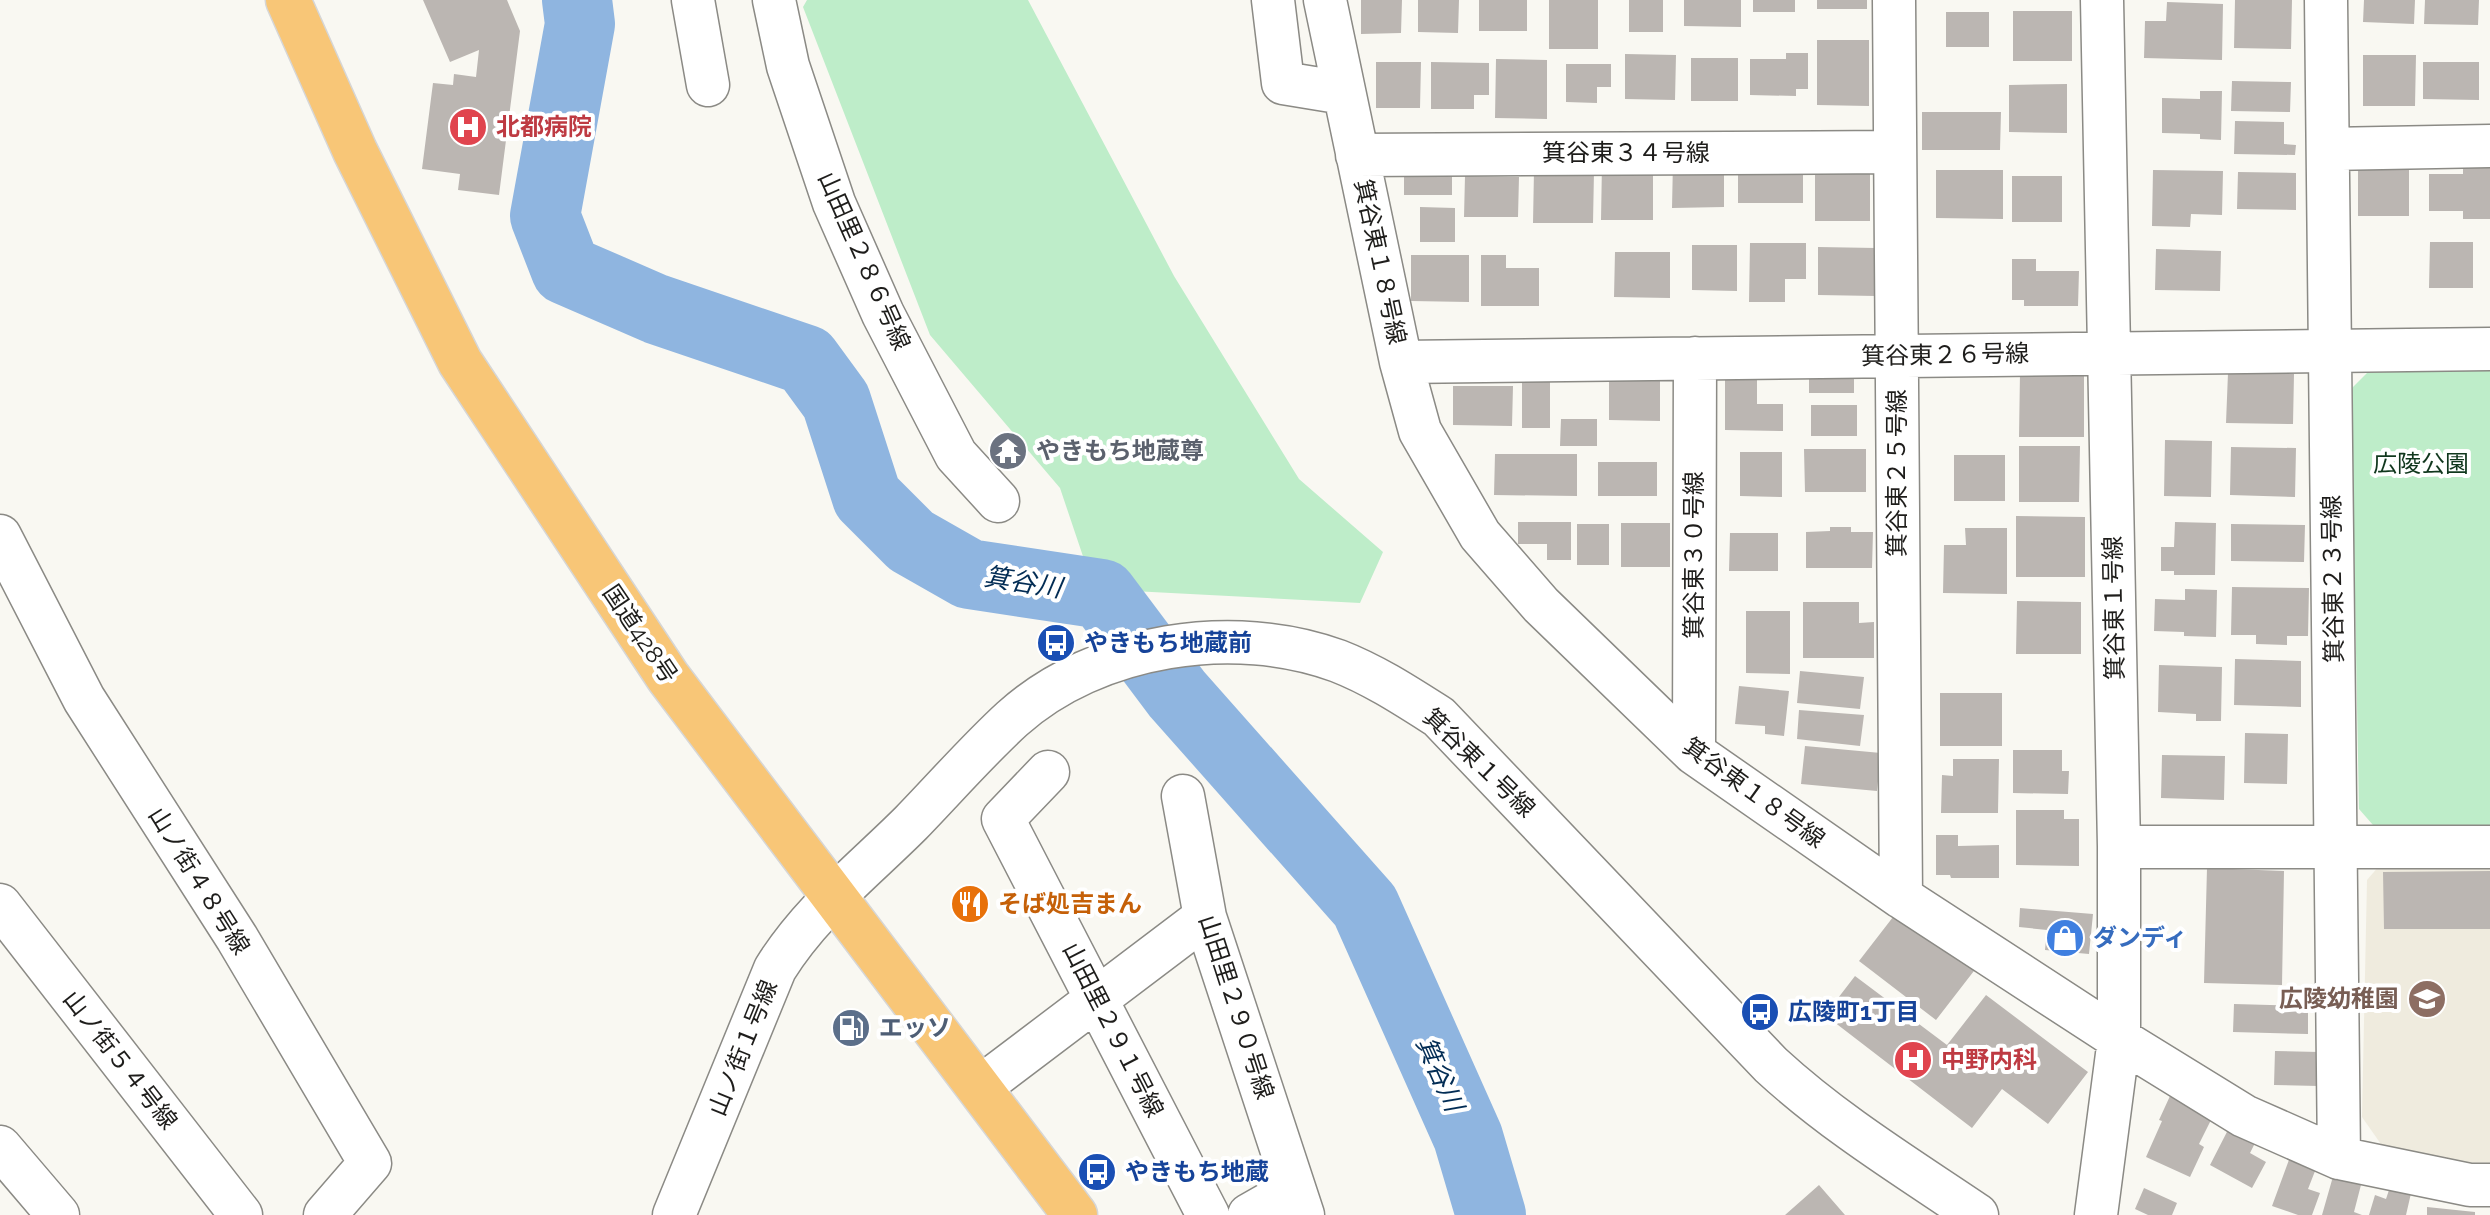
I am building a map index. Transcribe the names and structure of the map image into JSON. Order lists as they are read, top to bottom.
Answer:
{
  "streets": {
    "highway": ["国道428号"],
    "street": [
      "箕谷東３４号線",
      "山田里２８６号線",
      "箕谷東１８号線",
      "箕谷東２６号線",
      "箕谷東２５号線",
      "箕谷東３０号線",
      "箕谷東２３号線",
      "箕谷東１号線",
      "山ノ街４８号線",
      "山田里２９０号線",
      "山田里２９１号線",
      "山ノ街１号線",
      "山ノ街５４号線"
    ]
  },
  "crossings": [
    ["箕谷東３４号線", "箕谷東１８号線"],
    ["箕谷東３４号線", "箕谷東２５号線"],
    ["箕谷東１８号線", "箕谷東２６号線"],
    ["箕谷東１８号線", "箕谷東２５号線"],
    ["箕谷東１８号線", "箕谷東３０号線"],
    ["箕谷東１８号線", "箕谷東２３号線"],
    ["箕谷東１８号線", "箕谷東１号線"],
    ["箕谷東２６号線", "箕谷東２５号線"],
    ["箕谷東２６号線", "箕谷東３０号線"],
    ["箕谷東２６号線", "箕谷東２３号線"],
    ["箕谷東２６号線", "箕谷東１号線"],
    ["箕谷東１号線", "国道428号"],
    ["箕谷東１号線", "山ノ街１号線"],
    ["国道428号", "山ノ街１号線"]
  ],
  "water": ["箕谷川"],
  "parks": ["広陵公園"],
  "places": {
    "hospital": ["北都病院", "中野内科"],
    "temple": ["やきもち地蔵尊"],
    "bus stop": ["やきもち地蔵前", "広陵町1丁目", "やきもち地蔵"],
    "restaurant": ["そば処吉まん"],
    "shop": ["ダンディ"],
    "school or university": ["広陵幼稚園"],
    "fuel station": ["エッソ"]
  }
}
